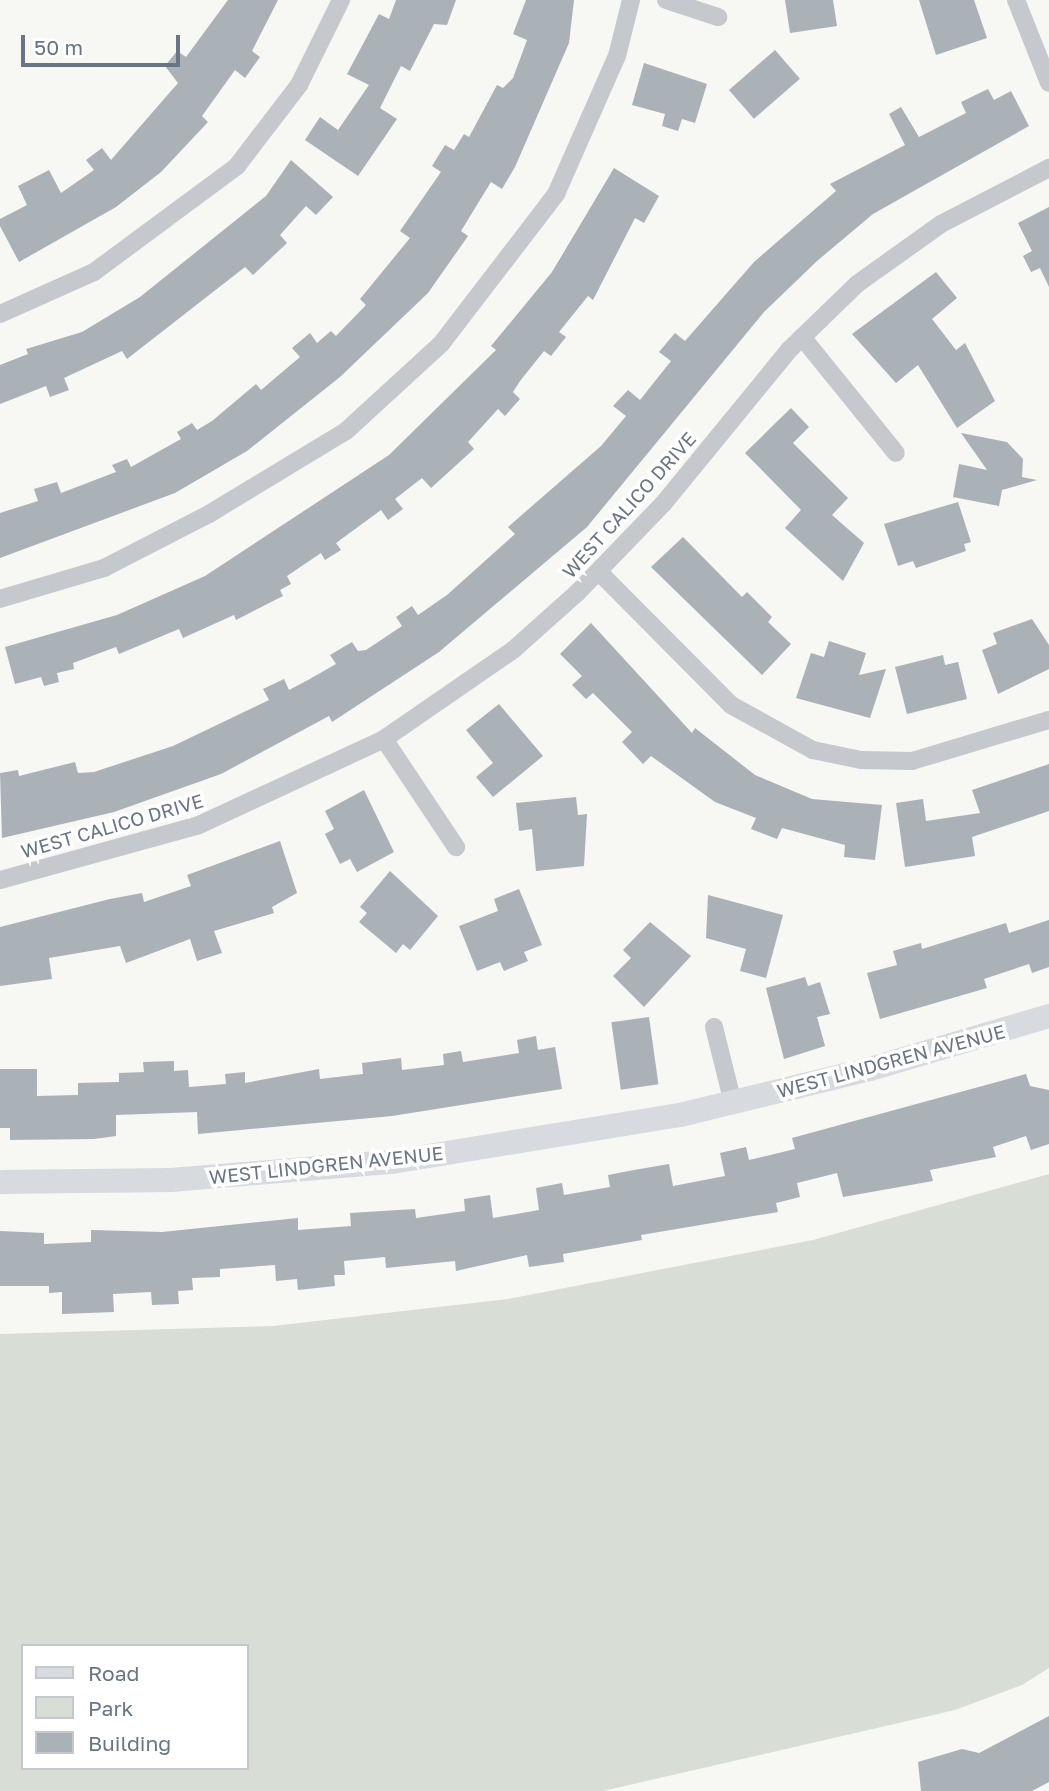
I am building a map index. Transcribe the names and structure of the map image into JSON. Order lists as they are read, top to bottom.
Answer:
{
  "streets": {
    "street": ["WEST CALICO DRIVE", "WEST LINDGREN AVENUE"]
  },
  "legend": ["Road", "Park", "Building"],
  "scale_bar": "50 m"
}
